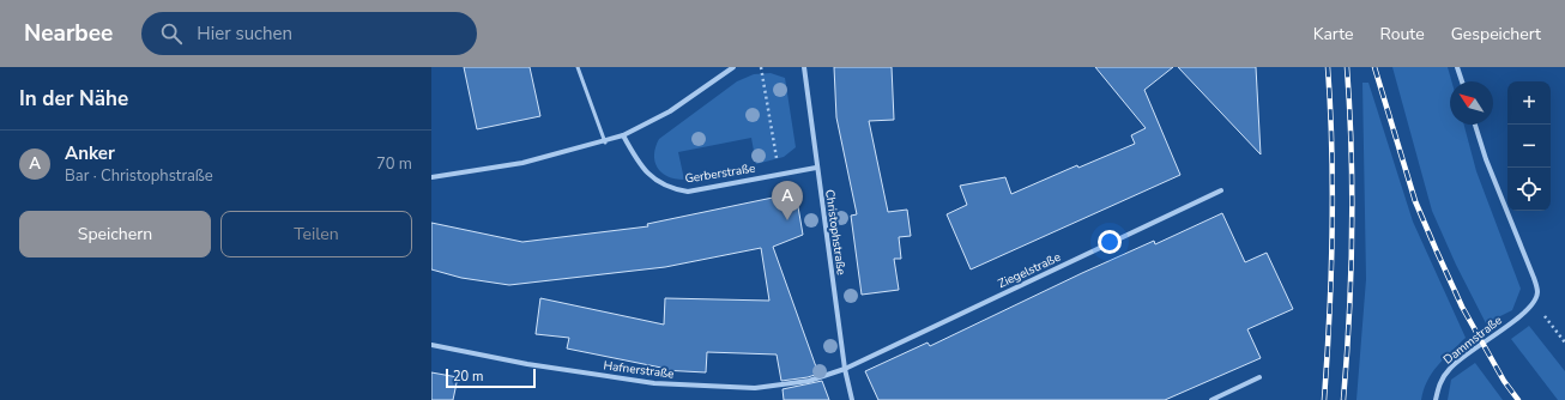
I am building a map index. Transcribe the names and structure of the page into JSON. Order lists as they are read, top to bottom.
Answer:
{
  "streets": {
    "street": [
      "Gerberstraße",
      "Christophstraße",
      "Ziegelstraße",
      "Dammstraße",
      "Hafnerstraße"
    ]
  },
  "crossings": [
    ["Gerberstraße", "Christophstraße"],
    ["Christophstraße", "Ziegelstraße"],
    ["Christophstraße", "Hafnerstraße"],
    ["Ziegelstraße", "Hafnerstraße"]
  ],
  "scale_bar": "20 m",
  "north": "top left",
  "page": {
    "header": "Nearbee",
    "search": "Hier suchen",
    "nav": ["Karte", "Route", "Gespeichert"],
    "heading": "In der Nähe",
    "map_buttons": ["+", "−"],
    "list": [
      {
        "mark": "A",
        "name": "Anker",
        "note": "Bar · Christophstraße",
        "value": "70 m"
      }
    ],
    "pins": "A",
    "buttons": ["Speichern", "Teilen"],
    "scale": "20 m"
  }
}
